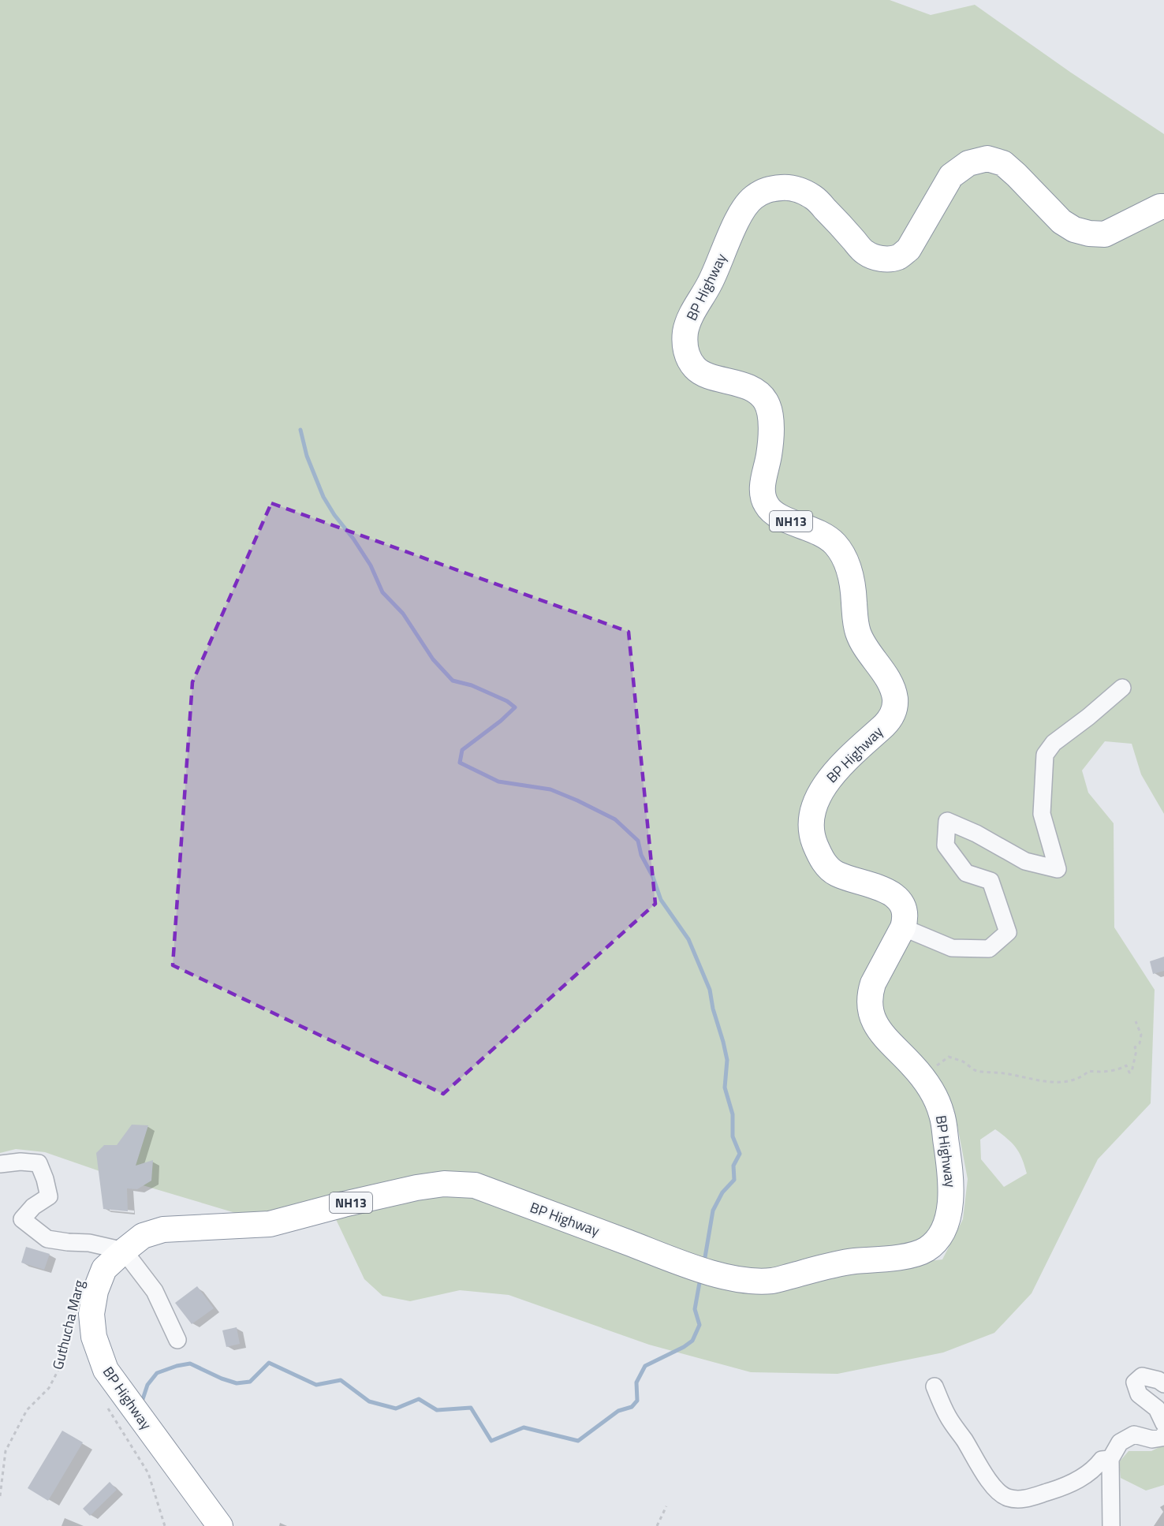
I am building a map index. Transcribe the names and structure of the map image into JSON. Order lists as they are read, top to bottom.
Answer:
{
  "streets": {
    "highway": ["BP Highway", "NH13"],
    "path": ["Guthucha Marg"]
  }
}
